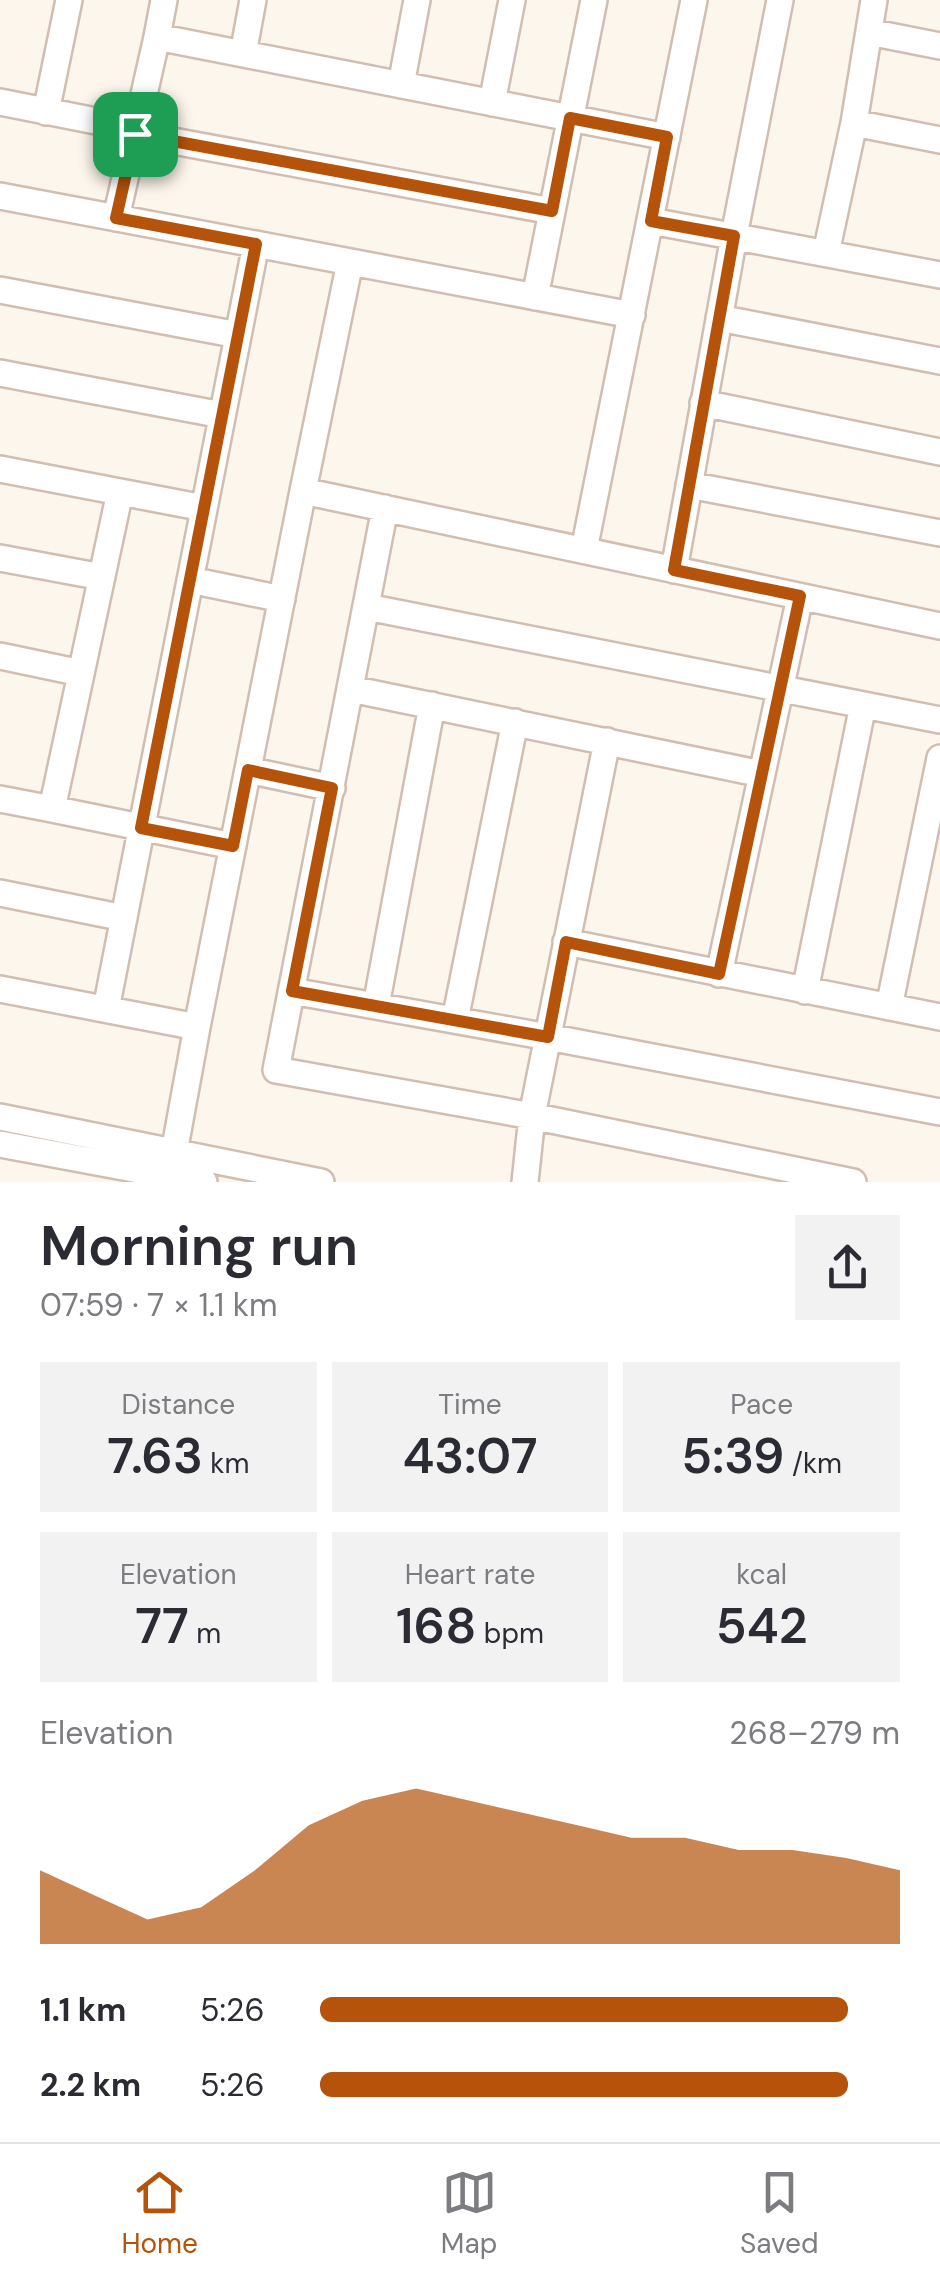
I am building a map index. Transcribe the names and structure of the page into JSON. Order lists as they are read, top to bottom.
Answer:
{
  "page": {
    "heading": ["Morning run", "07:59 · 7 × 1.1 km"],
    "stats": [
      ["Distance", "7.63 km"],
      ["Time", "43:07"],
      ["Pace", "5:39 /km"],
      ["Elevation", "77 m"],
      ["Heart rate", "168 bpm"],
      ["kcal", "542"]
    ],
    "chart": ["Elevation", "268–279 m"],
    "list": [
      {
        "name": "1.1 km",
        "note": "5:26"
      },
      {
        "name": "2.2 km",
        "note": "5:26"
      }
    ],
    "tabs": ["Home", "Map", "Saved"]
  }
}
